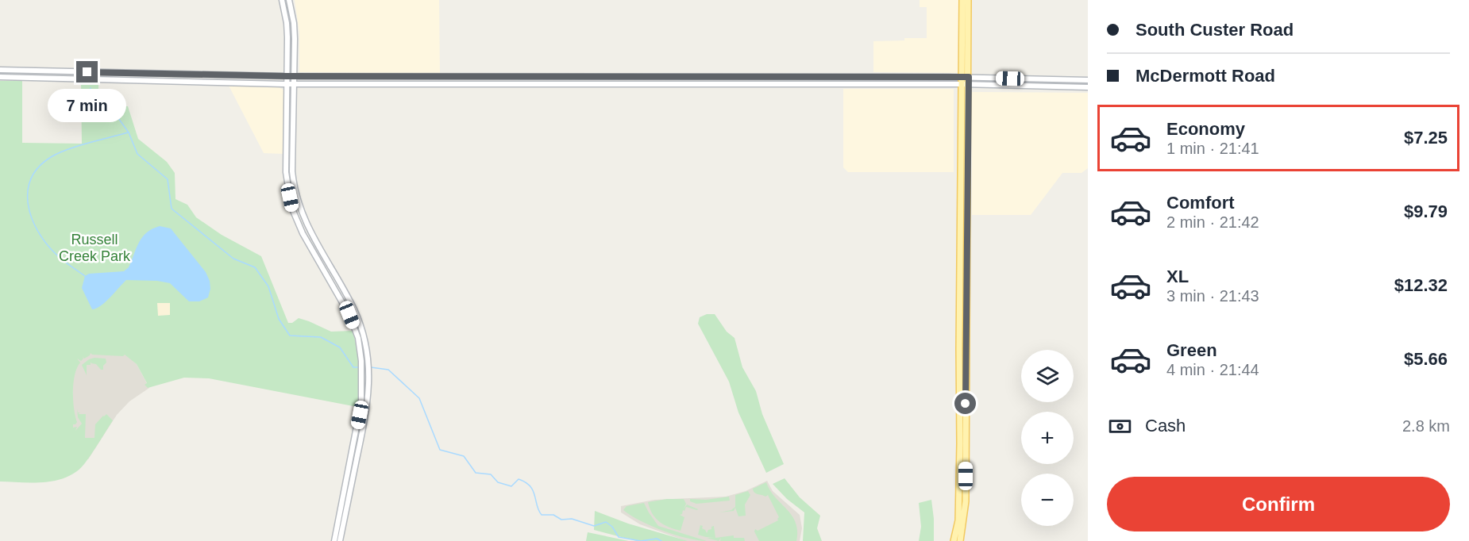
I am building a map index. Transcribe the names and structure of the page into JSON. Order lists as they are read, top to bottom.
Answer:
{
  "parks": ["Russell Creek Park"],
  "page": {
    "banner": ["South Custer Road", "McDermott Road"],
    "bubble": "7 min",
    "list": [
      {
        "name": "Economy",
        "note": "1 min · 21:41",
        "value": "$7.25"
      },
      {
        "name": "Comfort",
        "note": "2 min · 21:42",
        "value": "$9.79"
      },
      {
        "name": "XL",
        "note": "3 min · 21:43",
        "value": "$12.32"
      },
      {
        "name": "Green",
        "note": "4 min · 21:44",
        "value": "$5.66"
      }
    ],
    "map_buttons": ["+", "−"],
    "pay": ["Cash", "2.8 km"],
    "buttons": "Confirm"
  }
}
